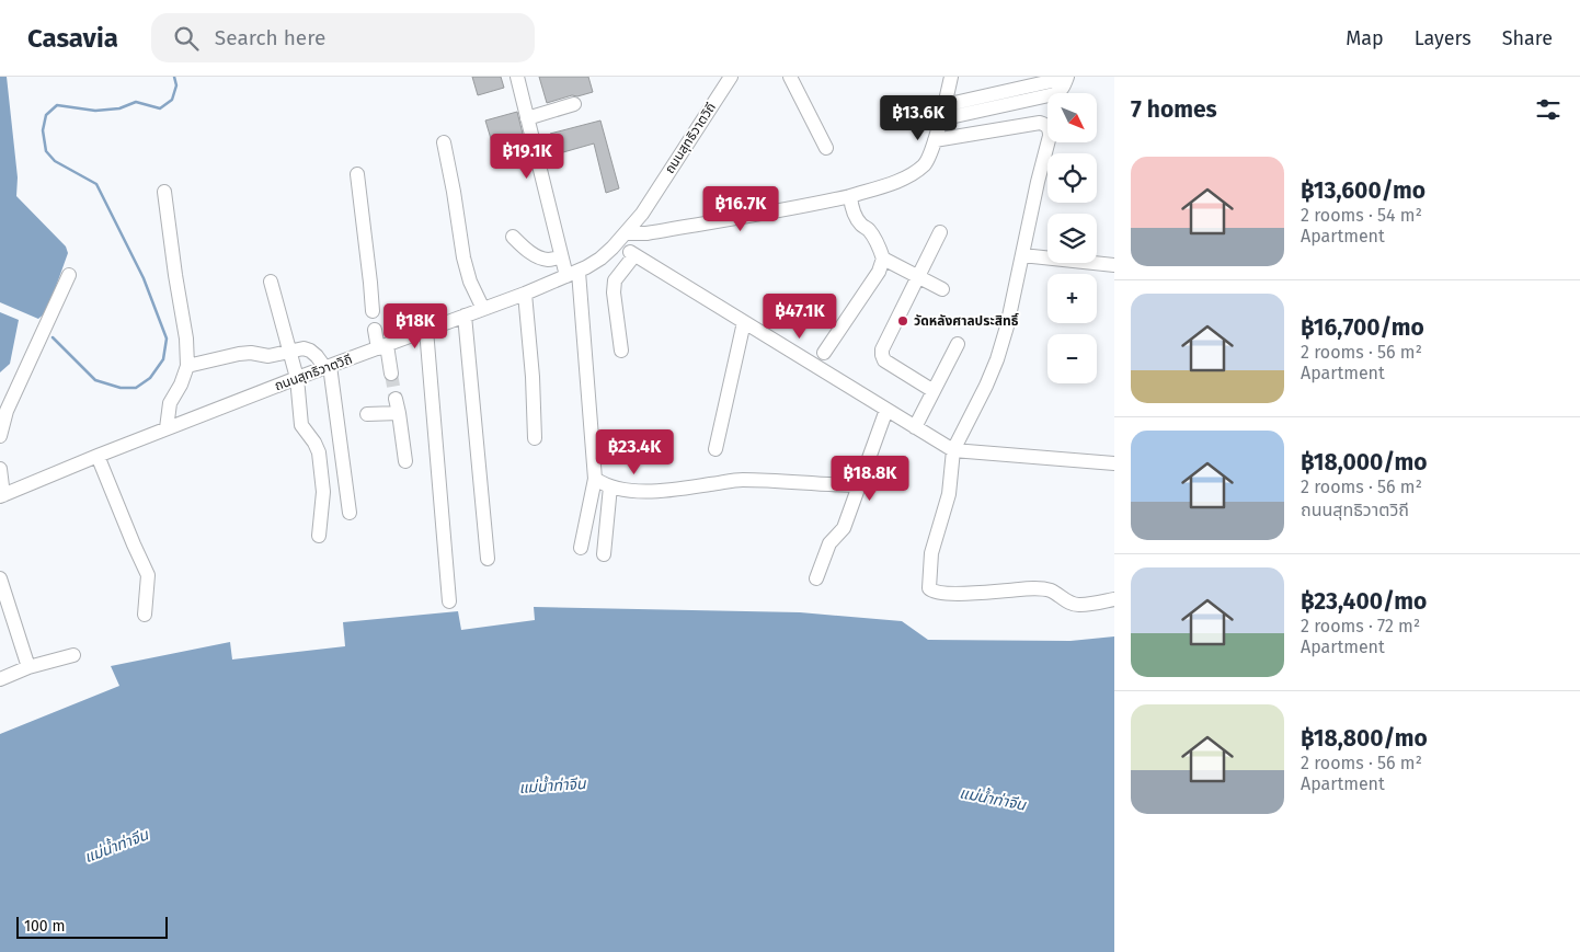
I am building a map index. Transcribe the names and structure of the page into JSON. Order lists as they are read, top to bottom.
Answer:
{
  "streets": {
    "street": ["ถนนสุทธิวาตวิถี"]
  },
  "water": ["แม่น้ำท่าจีน"],
  "places": ["วัดหลังศาลประสิทธิ์"],
  "scale_bar": "100 m",
  "north": "bottom right",
  "page": {
    "header": "Casavia",
    "search": "Search here",
    "nav": ["Map", "Layers", "Share"],
    "heading": "7 homes",
    "map_buttons": ["+", "−"],
    "price": [
      "฿13.6K",
      "฿19.1K",
      "฿16.7K",
      "฿47.1K",
      "฿18K",
      "฿23.4K",
      "฿18.8K"
    ],
    "list": [
      {
        "name": "฿13,600/mo",
        "note": "2 rooms · 54 m² · Apartment"
      },
      {
        "name": "฿16,700/mo",
        "note": "2 rooms · 56 m² · Apartment"
      },
      {
        "name": "฿18,000/mo",
        "note": "2 rooms · 56 m² · ถนนสุทธิวาตวิถี"
      },
      {
        "name": "฿23,400/mo",
        "note": "2 rooms · 72 m² · Apartment"
      },
      {
        "name": "฿18,800/mo",
        "note": "2 rooms · 56 m² · Apartment"
      }
    ],
    "scale": "100 m"
  }
}
